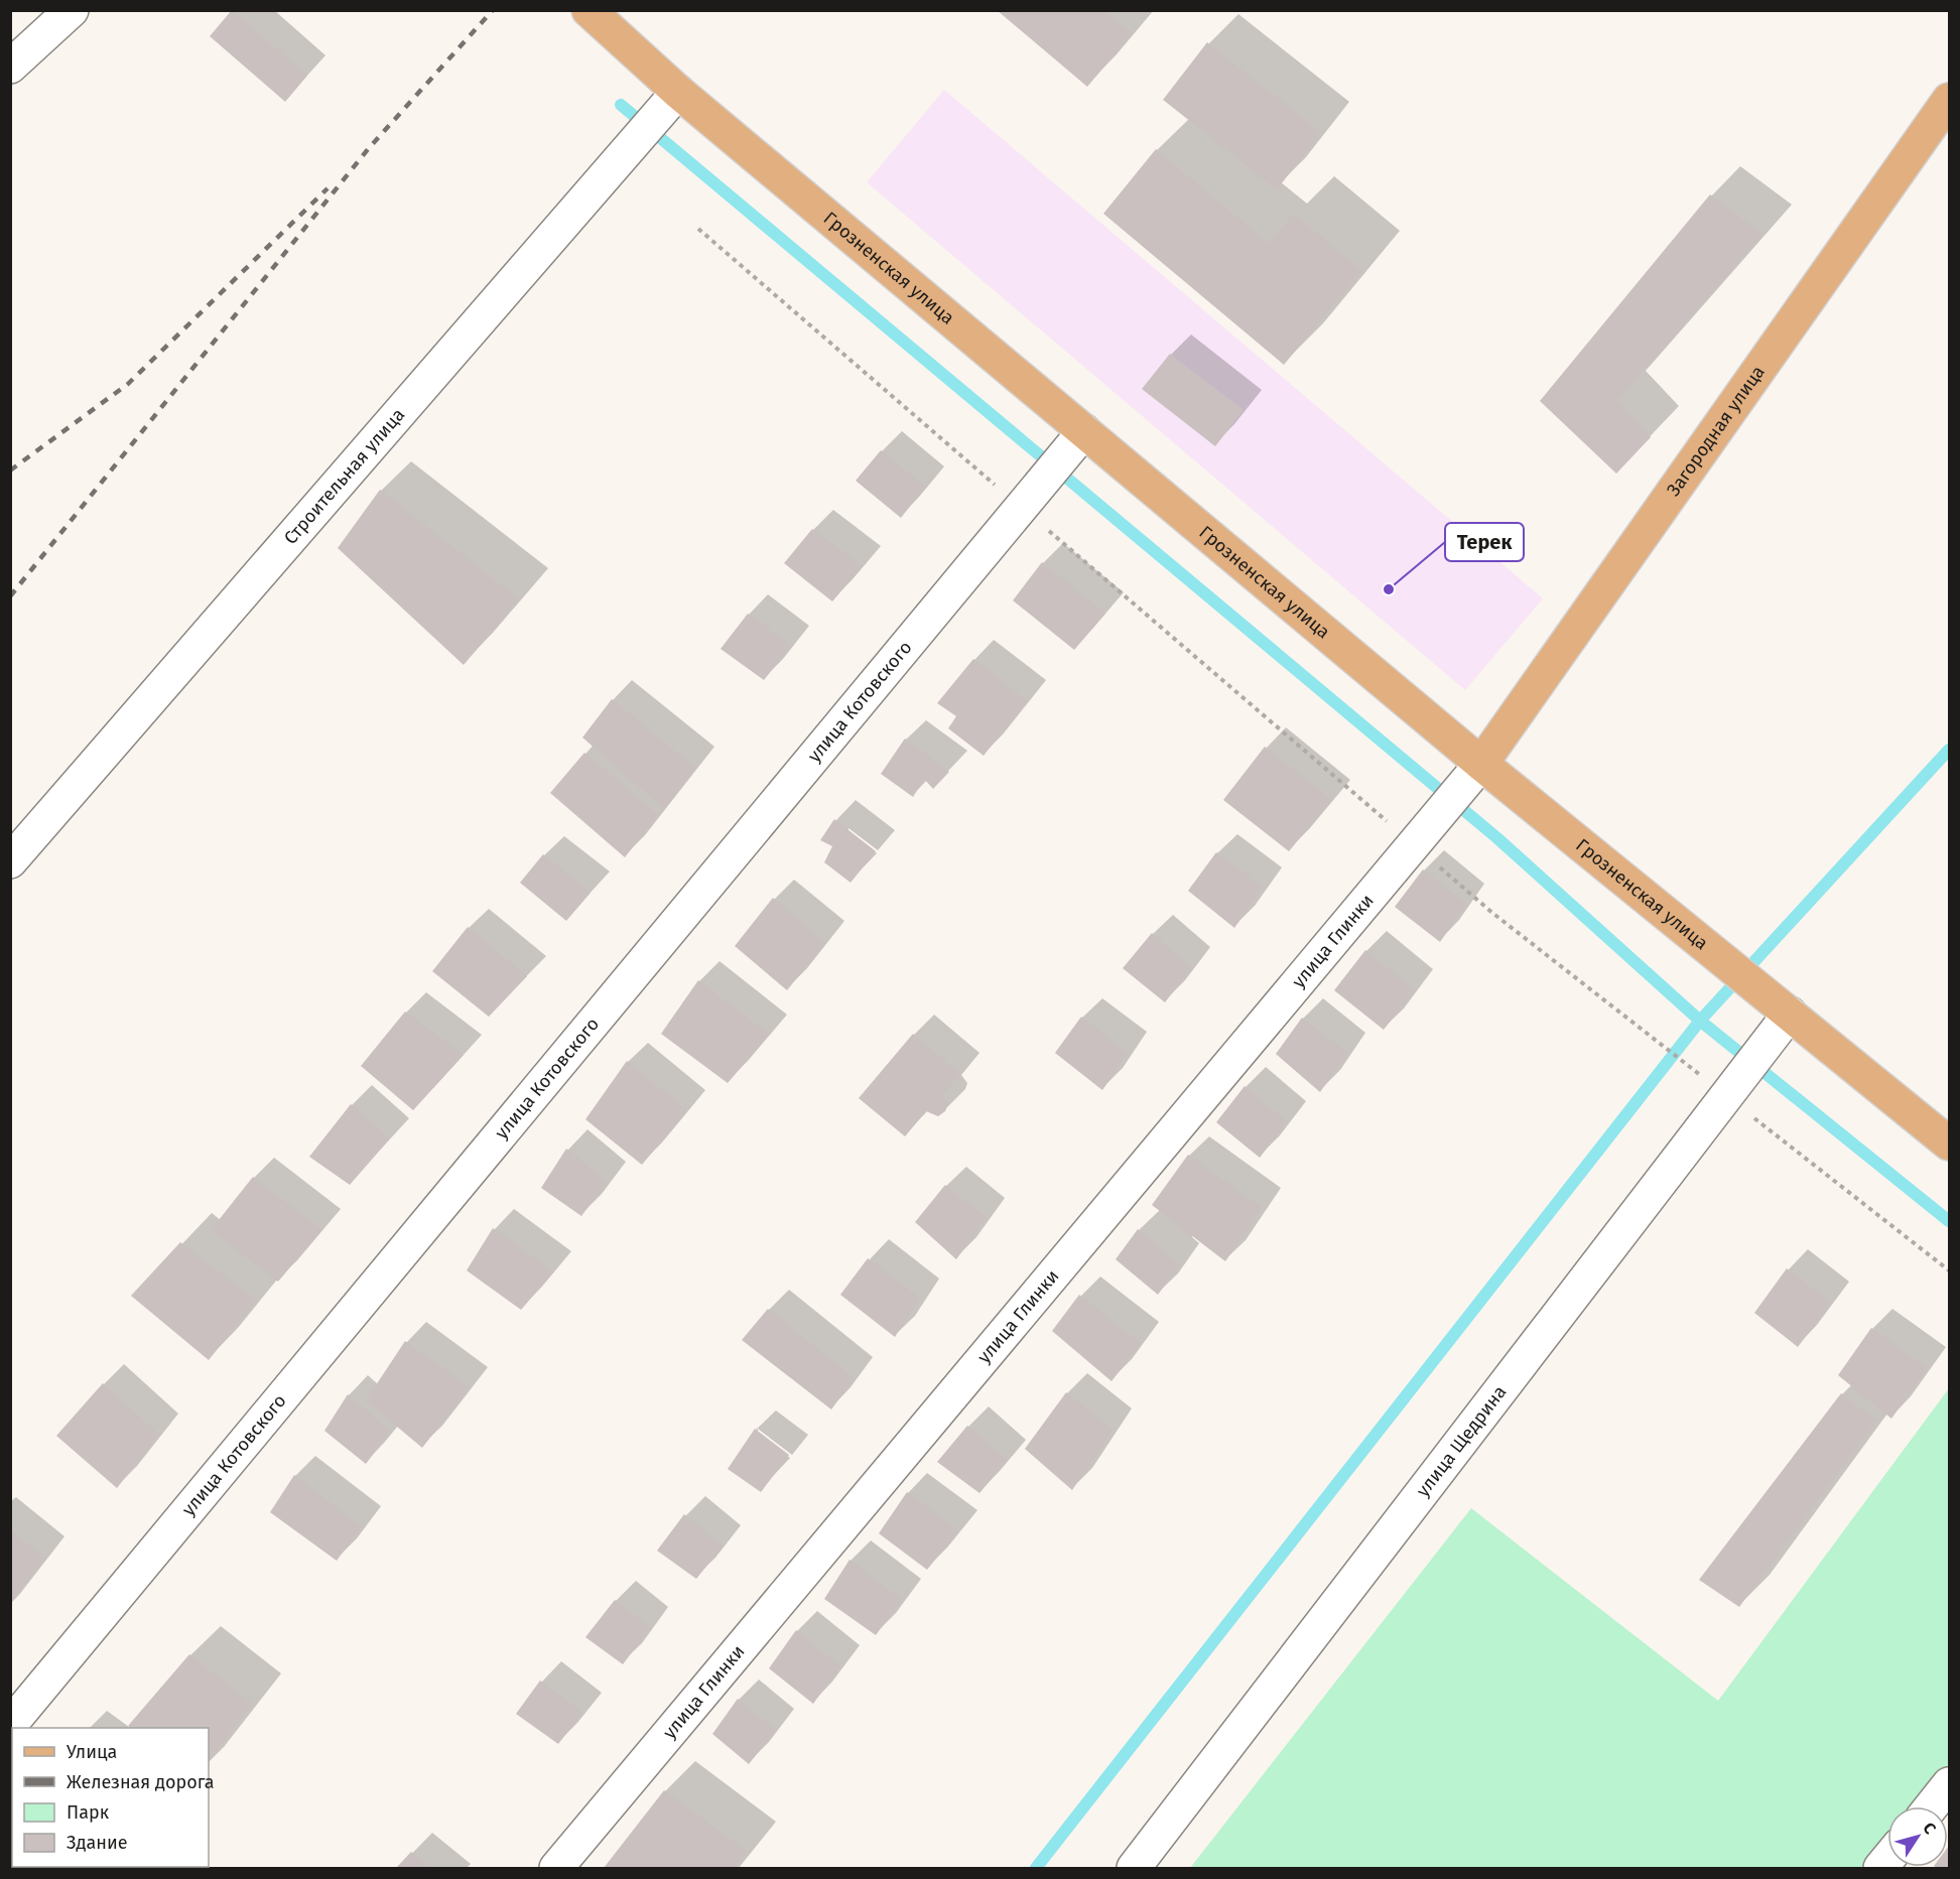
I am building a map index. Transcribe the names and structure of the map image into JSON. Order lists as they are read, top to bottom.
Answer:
{
  "streets": {
    "main road": ["Грозненская улица", "Загородная улица"],
    "street": [
      "Строительная улица",
      "улица Котовского",
      "улица Глинки",
      "улица Щедрина"
    ]
  },
  "crossings": [
    ["Грозненская улица", "Загородная улица"],
    ["Грозненская улица", "Строительная улица"],
    ["Грозненская улица", "улица Котовского"],
    ["Грозненская улица", "улица Глинки"],
    ["Грозненская улица", "улица Щедрина"],
    ["Загородная улица", "улица Глинки"]
  ],
  "places": ["Терек"],
  "legend": [
    "Улица",
    "Железная дорога",
    "Парк",
    "Здание"
  ],
  "north": "top right"
}
